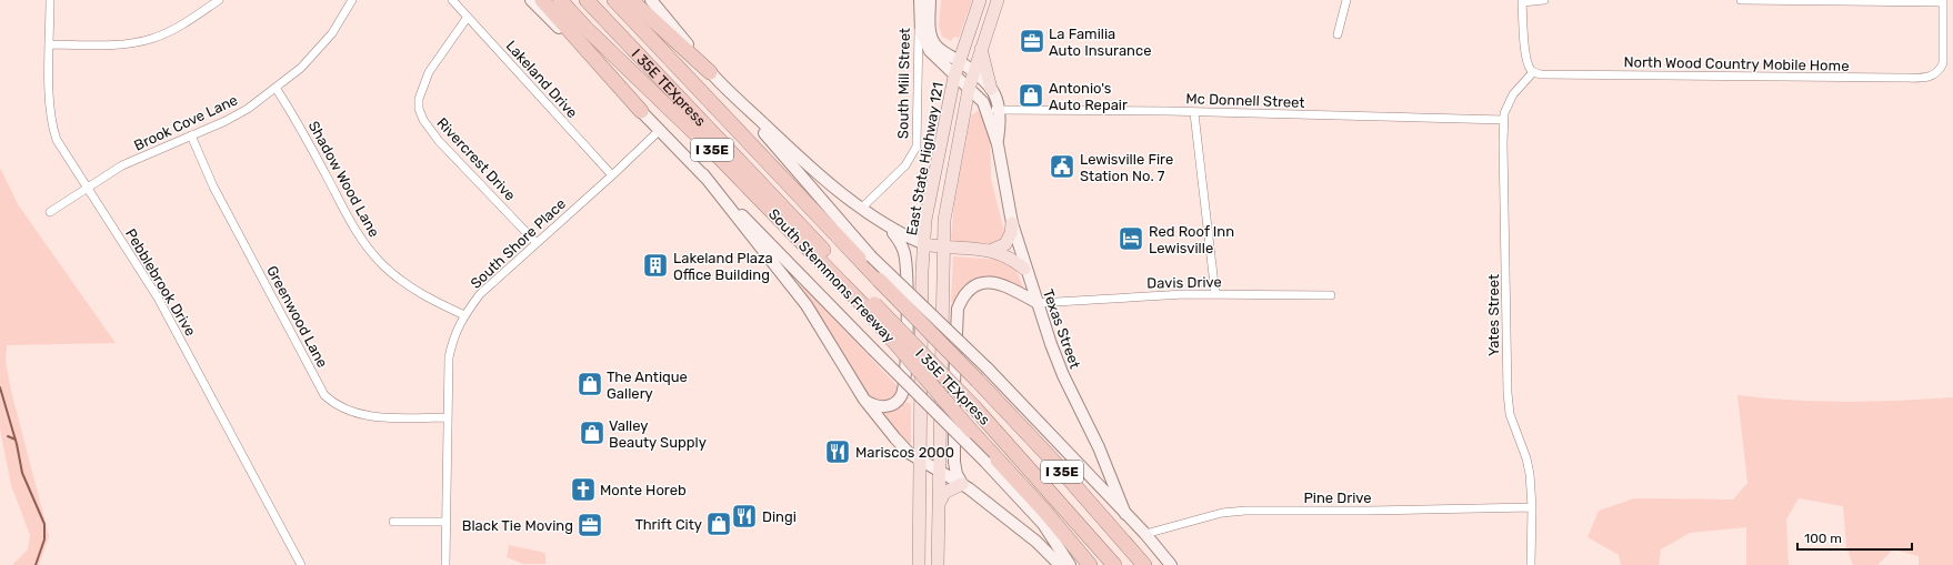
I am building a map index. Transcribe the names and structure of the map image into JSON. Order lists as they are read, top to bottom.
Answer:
{
  "streets": {
    "highway": ["I 35E TEXpress", "I 35E", "South Stemmons Freeway"],
    "main road": ["South Mill Street", "East State Highway 121", "Texas Street"],
    "street": [
      "North Wood Country Mobile Home",
      "Lakeland Drive",
      "Mc Donnell Street",
      "Brook Cove Lane",
      "Rivercrest Drive",
      "Shadow Wood Lane",
      "South Shore Place",
      "Pebblebrook Drive",
      "Davis Drive",
      "Yates Street",
      "Greenwood Lane",
      "Pine Drive"
    ]
  },
  "crossings": [
    ["North Wood Country Mobile Home", "Yates Street"],
    ["Lakeland Drive", "Rivercrest Drive"],
    ["Lakeland Drive", "South Shore Place"],
    ["South Mill Street", "East State Highway 121"],
    ["South Mill Street", "Texas Street"],
    ["I 35E TEXpress", "South Stemmons Freeway"],
    ["Mc Donnell Street", "Yates Street"],
    ["Mc Donnell Street", "Texas Street"],
    ["Brook Cove Lane", "Shadow Wood Lane"],
    ["Brook Cove Lane", "Pebblebrook Drive"],
    ["Brook Cove Lane", "Greenwood Lane"],
    ["Rivercrest Drive", "South Shore Place"],
    ["East State Highway 121", "South Stemmons Freeway"],
    ["East State Highway 121", "Texas Street"],
    ["Shadow Wood Lane", "South Shore Place"],
    ["South Shore Place", "South Stemmons Freeway"],
    ["South Shore Place", "Greenwood Lane"],
    ["Davis Drive", "Texas Street"],
    ["Yates Street", "Pine Drive"]
  ],
  "places": {
    "office": ["La Familia Auto Insurance", "Black Tie Moving"],
    "shop": [
      "Antonio's Auto Repair",
      "The Antique Gallery",
      "Valley Beauty Supply",
      "Thrift City"
    ],
    "public building": ["Lewisville Fire Station No. 7"],
    "hotel": ["Red Roof Inn Lewisville"],
    "building": ["Lakeland Plaza Office Building"],
    "restaurant": ["Mariscos 2000", "Dingi"],
    "church": ["Monte Horeb"]
  },
  "scale_bar": "100 m"
}
